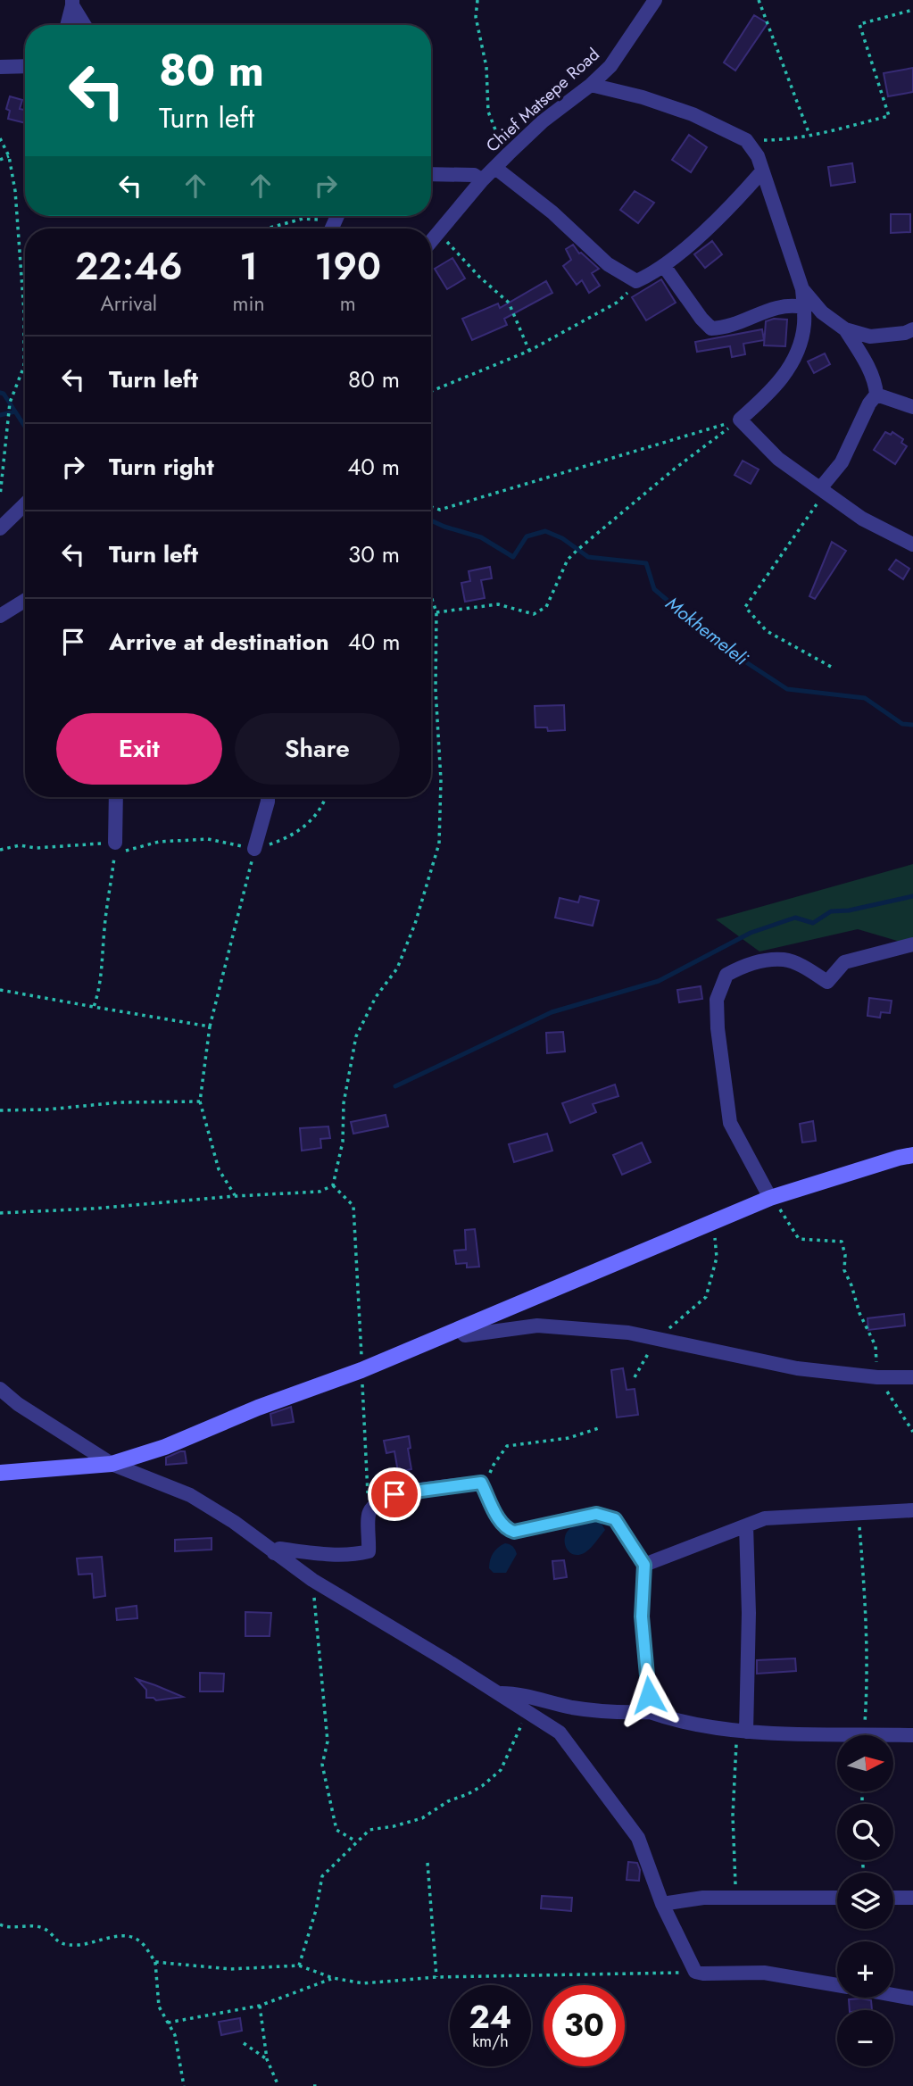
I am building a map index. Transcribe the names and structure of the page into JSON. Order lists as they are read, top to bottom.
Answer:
{
  "streets": {
    "street": ["Chief Matsepe Road"]
  },
  "water": ["Mokhemeleli"],
  "north": "right",
  "page": {
    "turn": ["80 m", "Turn left"],
    "eta": [
      "22:46",
      "Arrival",
      "1",
      "min",
      "190",
      "m"
    ],
    "list": [
      {
        "name": "Turn left",
        "value": "80 m"
      },
      {
        "name": "Turn right",
        "value": "40 m"
      },
      {
        "name": "Turn left",
        "value": "30 m"
      },
      {
        "name": "Arrive at destination",
        "value": "40 m"
      }
    ],
    "buttons": ["Exit", "Share"],
    "map_buttons": ["+", "−"],
    "speed": "24 km/h",
    "limit": "30"
  }
}
